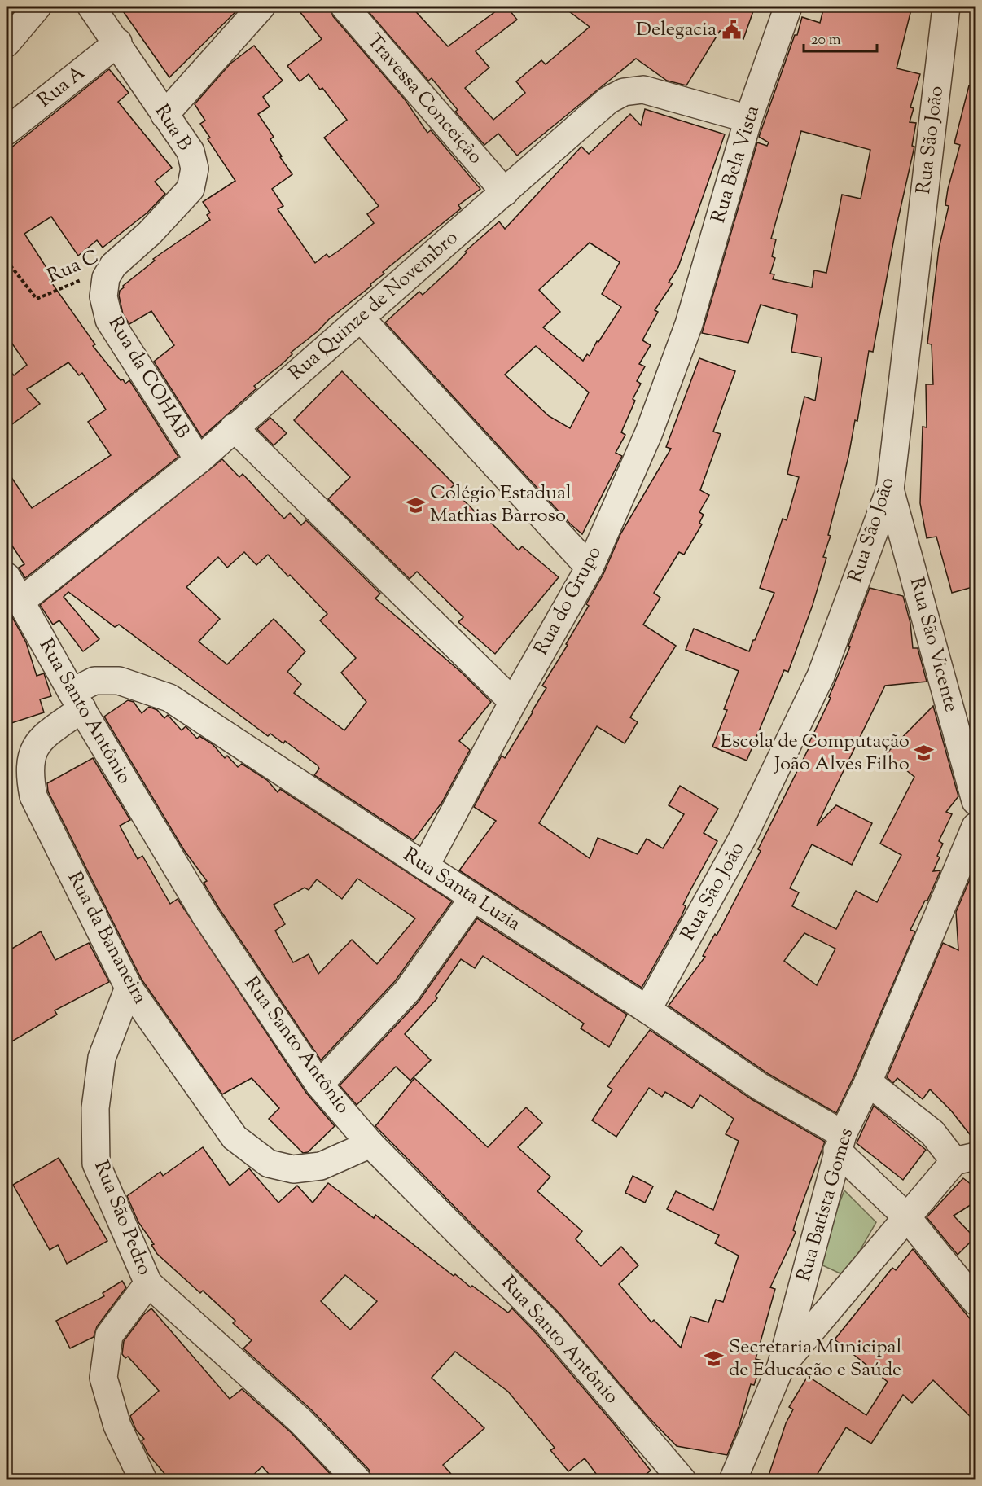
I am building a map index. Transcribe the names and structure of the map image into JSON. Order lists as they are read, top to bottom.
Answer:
{
  "streets": {
    "street": [
      "Rua A",
      "Travessa Conceição",
      "Rua B",
      "Rua São João",
      "Rua Bela Vista",
      "Rua Quinze de Novembro",
      "Rua da COHAB",
      "Rua do Grupo",
      "Rua São Vicente",
      "Rua Santo Antônio",
      "Rua Santa Luzia",
      "Rua da Bananeira",
      "Rua Batista Gomes",
      "Rua São Pedro"
    ],
    "path": ["Rua C"]
  },
  "crossings": [
    ["Rua A", "Rua B"],
    ["Travessa Conceição", "Rua Quinze de Novembro"],
    ["Rua B", "Rua C"],
    ["Rua B", "Rua da COHAB"],
    ["Rua São João", "Rua São Vicente"],
    ["Rua São João", "Rua Santa Luzia"],
    ["Rua Bela Vista", "Rua Quinze de Novembro"],
    ["Rua Bela Vista", "Rua do Grupo"],
    ["Rua C", "Rua da COHAB"],
    ["Rua Quinze de Novembro", "Rua da COHAB"],
    ["Rua Quinze de Novembro", "Rua Santo Antônio"],
    ["Rua do Grupo", "Rua Santa Luzia"],
    ["Rua Santo Antônio", "Rua Santa Luzia"],
    ["Rua Santo Antônio", "Rua da Bananeira"],
    ["Rua Santa Luzia", "Rua da Bananeira"],
    ["Rua Santa Luzia", "Rua Batista Gomes"],
    ["Rua da Bananeira", "Rua São Pedro"]
  ],
  "places": {
    "public building": ["Delegacia"],
    "school or university": ["Colégio Estadual Mathias Barroso", "Escola de Computação João Alves Filho", "Secretaria Municipal de Educação e Saúde"]
  },
  "scale_bar": "20 m"
}
